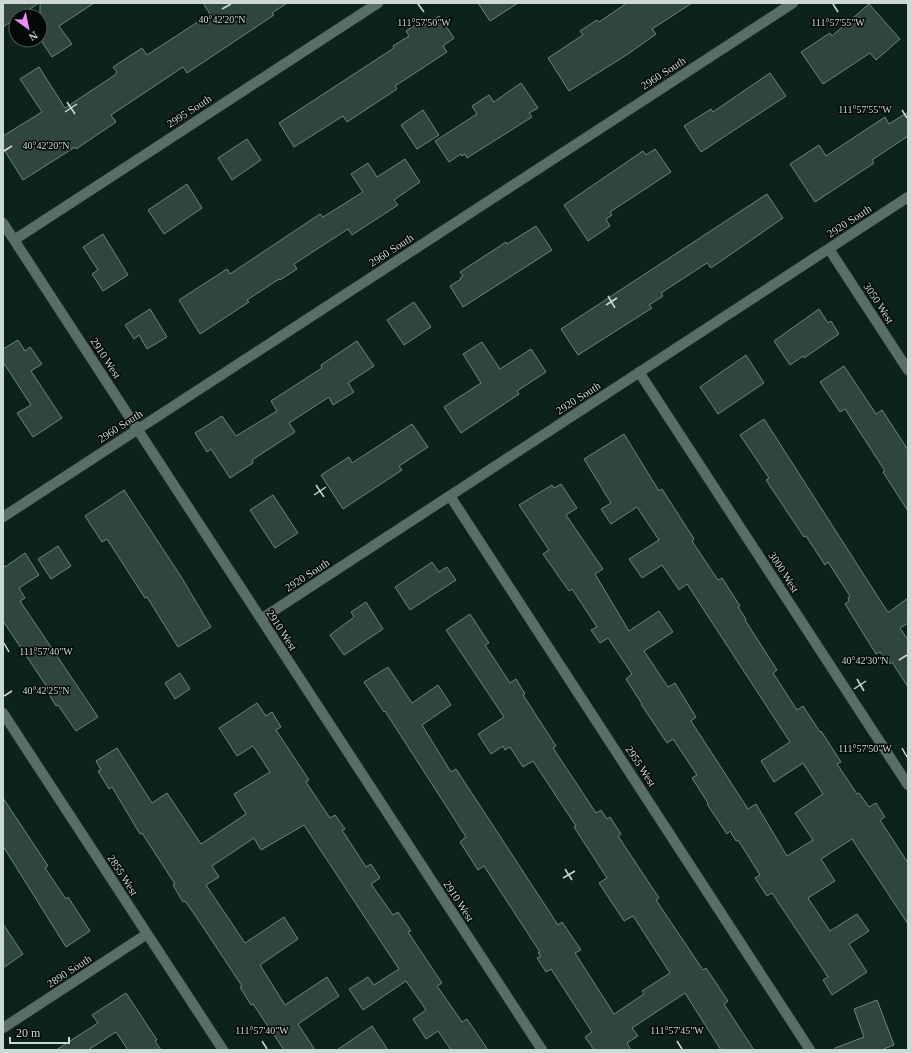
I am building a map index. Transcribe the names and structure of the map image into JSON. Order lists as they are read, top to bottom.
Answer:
{
  "streets": {
    "street": [
      "2960 South",
      "2995 South",
      "2920 South",
      "3050 West",
      "2910 West",
      "3000 West",
      "2955 West",
      "2855 West",
      "2890 South"
    ]
  },
  "crossings": [
    ["2960 South", "2910 West"],
    ["2995 South", "2910 West"],
    ["2920 South", "3050 West"],
    ["2920 South", "2910 West"],
    ["2920 South", "3000 West"],
    ["2920 South", "2955 West"],
    ["2855 West", "2890 South"]
  ],
  "scale_bar": "20 m",
  "north": "bottom right",
  "coordinates": [
    "40°42'20\"N",
    "111°57'50\"W",
    "111°57'55\"W",
    "111°57'40\"W",
    "40°42'30\"N",
    "40°42'25\"N",
    "111°57'45\"W"
  ]
}
